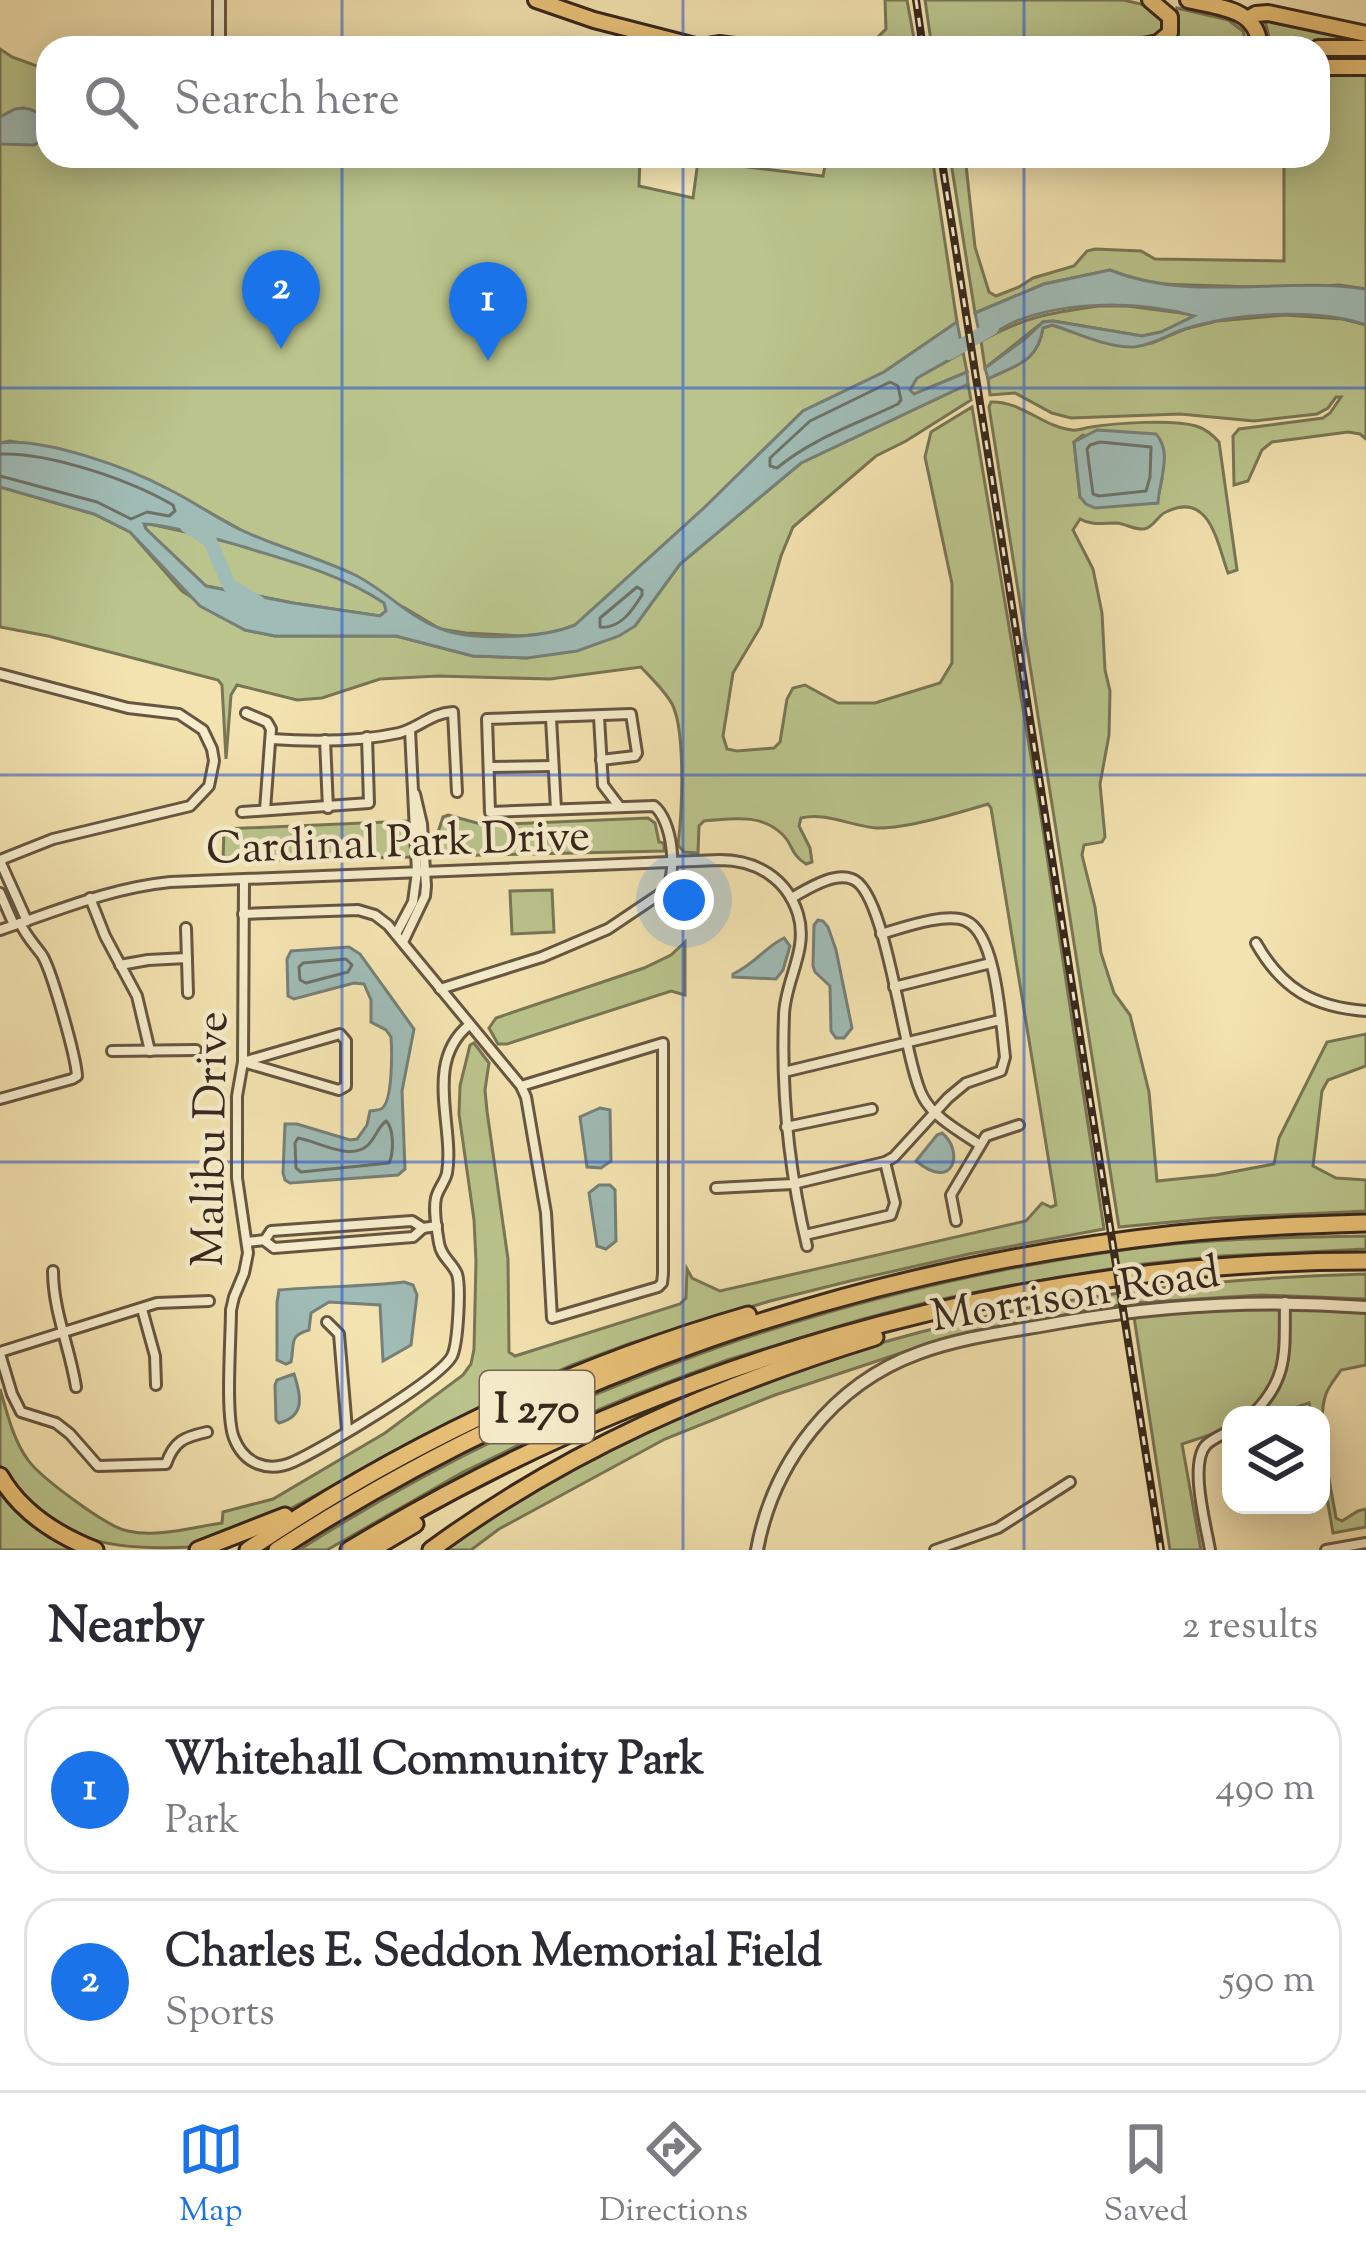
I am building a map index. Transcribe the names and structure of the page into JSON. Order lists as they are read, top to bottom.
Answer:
{
  "streets": {
    "highway": ["I 270"],
    "street": ["Cardinal Park Drive", "Malibu Drive", "Morrison Road"]
  },
  "crossings": [
    ["Cardinal Park Drive", "Malibu Drive"]
  ],
  "page": {
    "search": "Search here",
    "pins": ["2", "1"],
    "heading": ["Nearby", "2 results"],
    "list": [
      {
        "mark": "1",
        "name": "Whitehall Community Park",
        "note": "Park",
        "value": "490 m"
      },
      {
        "mark": "2",
        "name": "Charles E. Seddon Memorial Field",
        "note": "Sports",
        "value": "590 m"
      }
    ],
    "nav": ["Map", "Directions", "Saved"]
  }
}
